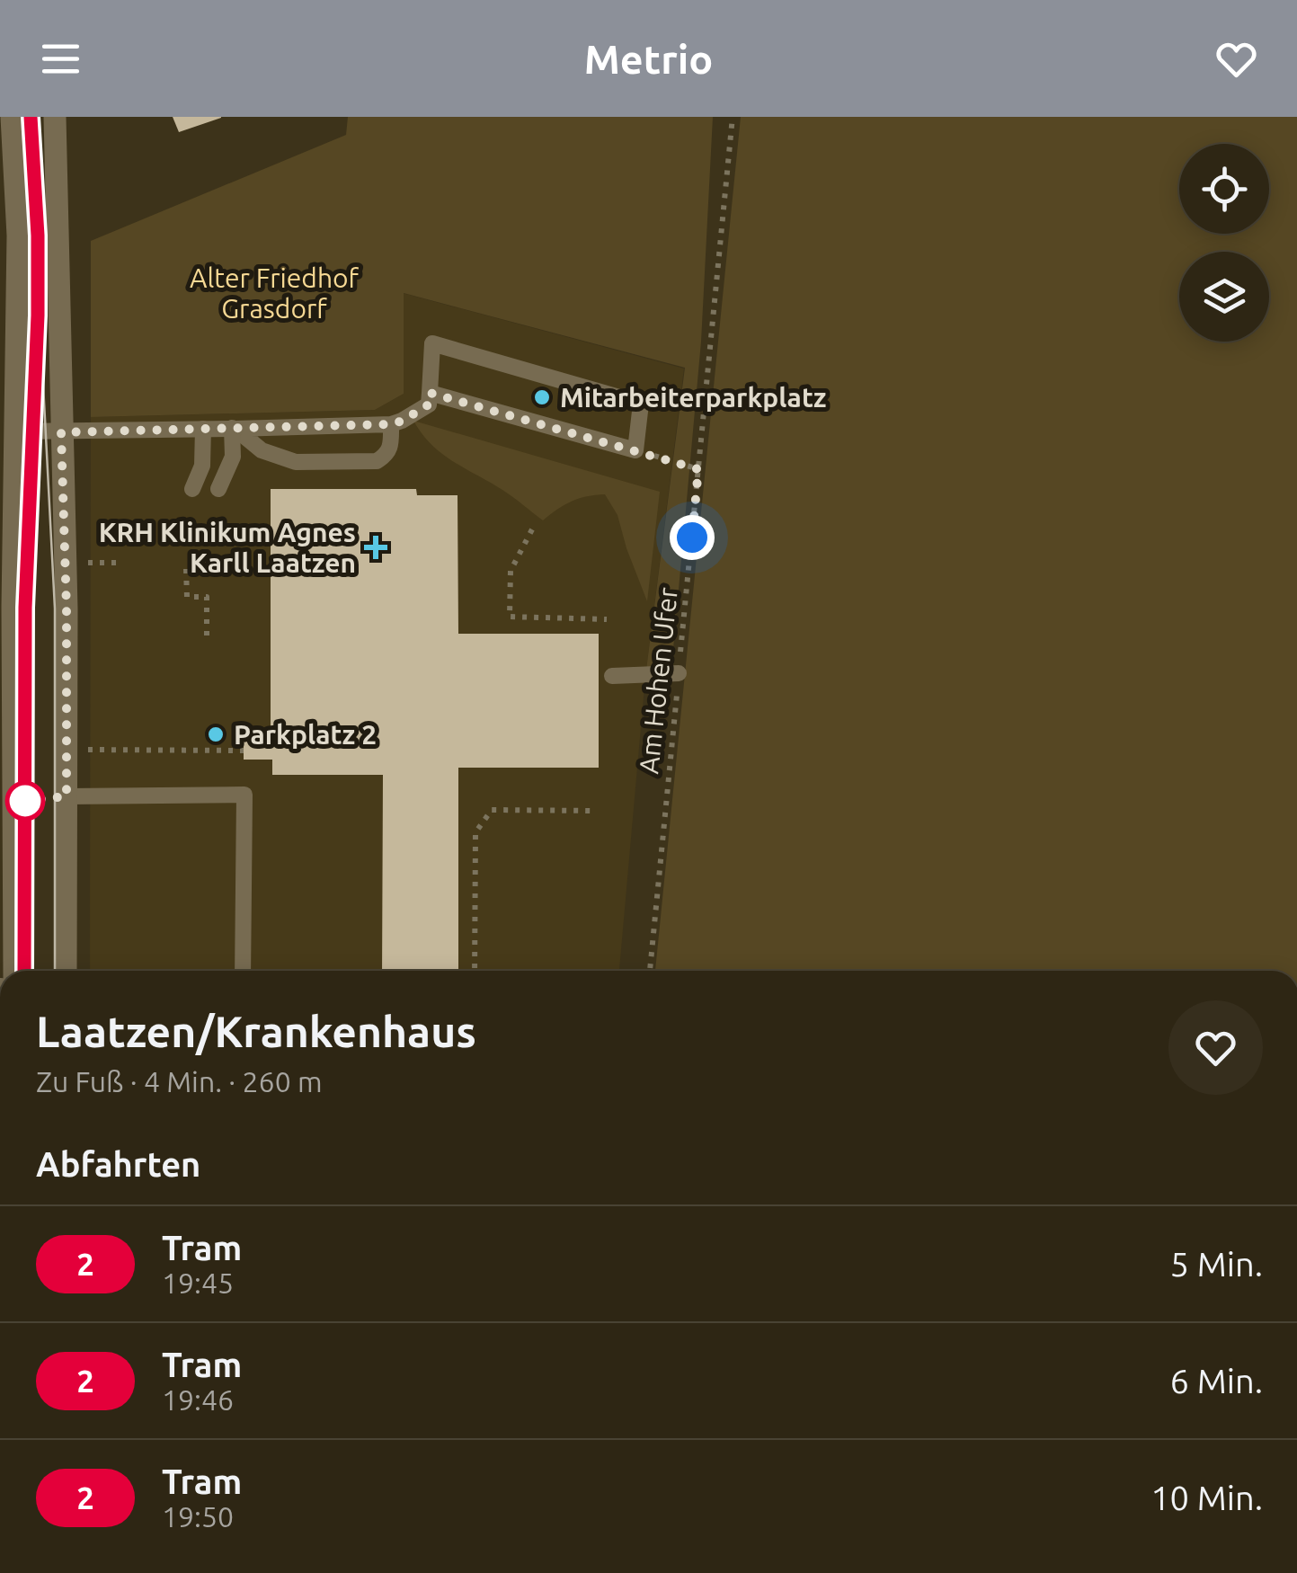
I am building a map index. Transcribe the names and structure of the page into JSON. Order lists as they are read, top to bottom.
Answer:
{
  "streets": {
    "path": ["Am Hohen Ufer"]
  },
  "parks": ["Alter Friedhof Grasdorf"],
  "places": {
    "other": ["Mitarbeiterparkplatz", "Parkplatz 2"],
    "health": ["KRH Klinikum Agnes Karll Laatzen"]
  },
  "lines": ["tram line 2"],
  "page": {
    "header": "Metrio",
    "heading": [
      ["Laatzen/Krankenhaus", "Zu Fuß · 4 Min. · 260 m"],
      "Abfahrten"
    ],
    "list": [
      {
        "mark": "2",
        "name": "Tram",
        "note": "19:45",
        "value": "5 Min."
      },
      {
        "mark": "2",
        "name": "Tram",
        "note": "19:46",
        "value": "6 Min."
      },
      {
        "mark": "2",
        "name": "Tram",
        "note": "19:50",
        "value": "10 Min."
      }
    ]
  }
}
